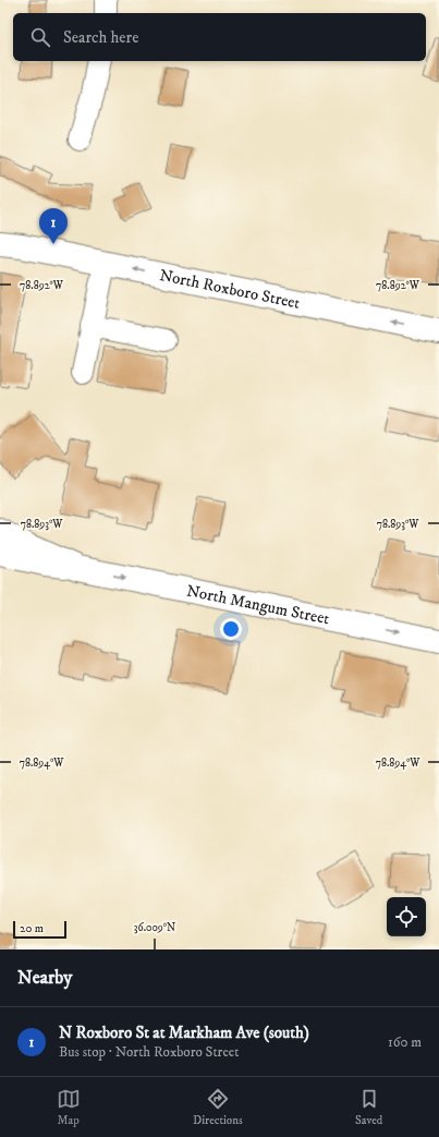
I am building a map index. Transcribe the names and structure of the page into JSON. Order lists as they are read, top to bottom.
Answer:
{
  "streets": {
    "main road": ["North Roxboro Street", "North Mangum Street"]
  },
  "one_way": ["North Roxboro Street", "North Mangum Street"],
  "scale_bar": "20 m",
  "page": {
    "search": "Search here",
    "pins": "1",
    "scale": "20 m",
    "heading": "Nearby",
    "list": [
      {
        "mark": "1",
        "name": "N Roxboro St at Markham Ave (south)",
        "note": "Bus stop · North Roxboro Street",
        "value": "160 m"
      }
    ],
    "nav": ["Map", "Directions", "Saved"]
  },
  "coordinates": [
    "78.892°W",
    "78.893°W",
    "78.894°W",
    "36.009°N"
  ]
}
